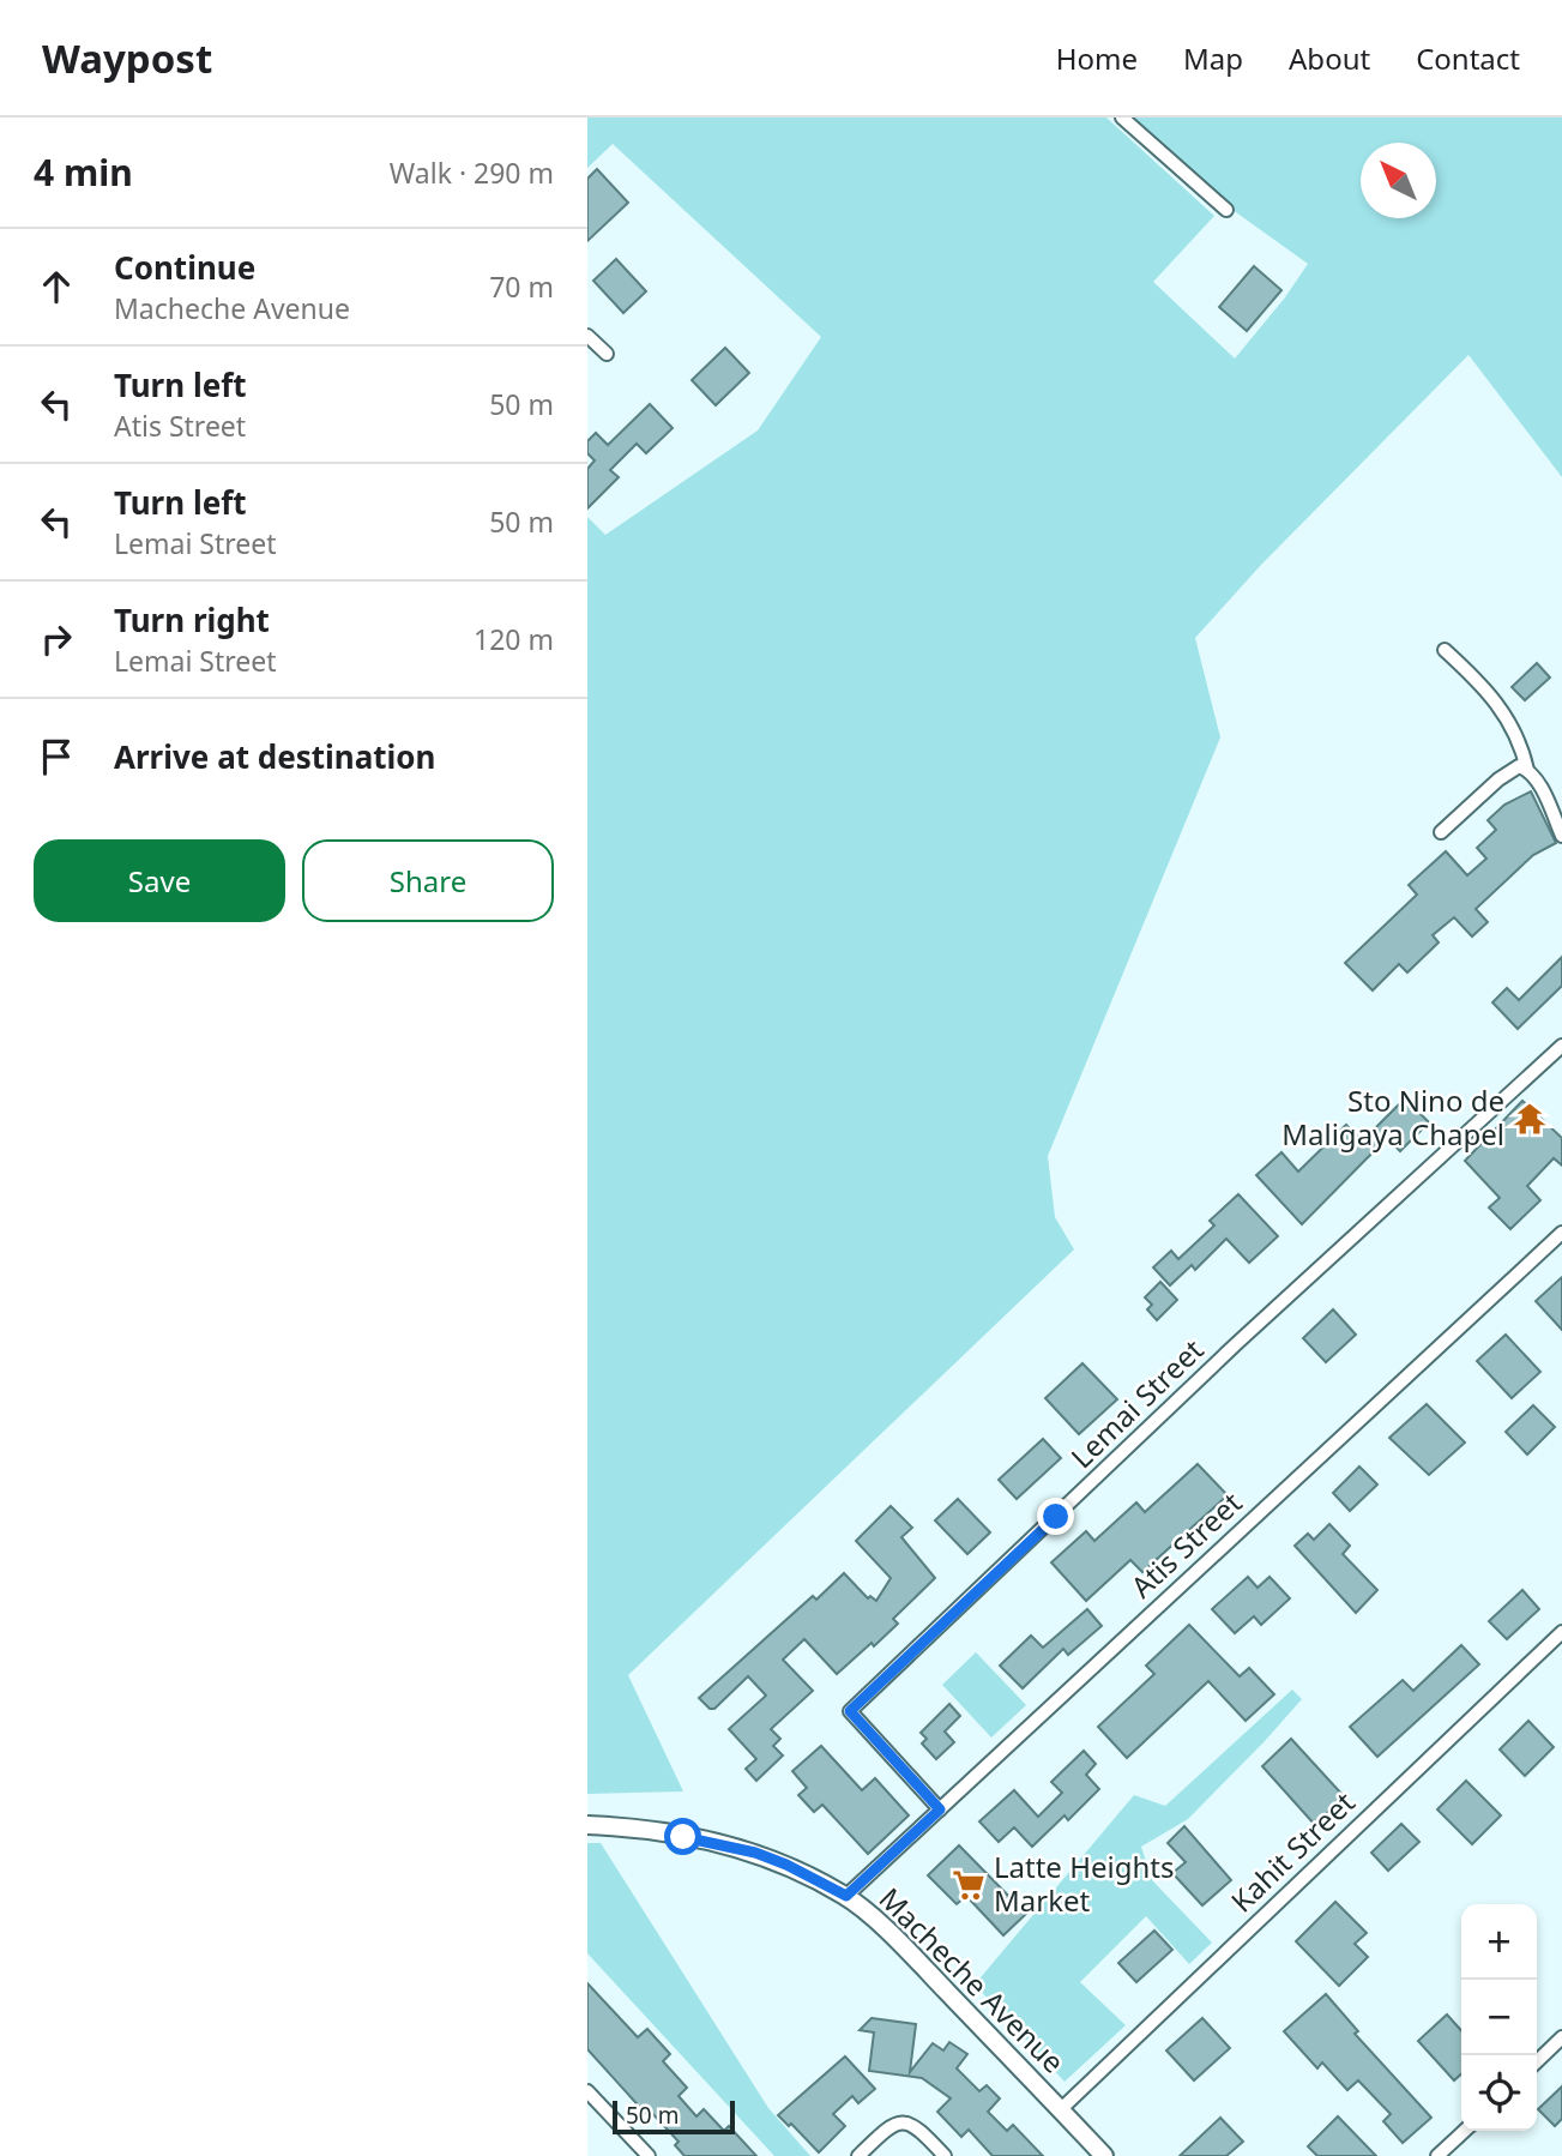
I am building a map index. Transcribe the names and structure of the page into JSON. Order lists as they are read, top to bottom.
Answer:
{
  "streets": {
    "main road": ["Macheche Avenue"],
    "street": ["Lemai Street", "Atis Street", "Kahit Street"]
  },
  "crossings": [
    ["Lemai Street", "Atis Street"],
    ["Atis Street", "Macheche Avenue"],
    ["Kahit Street", "Macheche Avenue"]
  ],
  "places": {
    "temple": ["Sto Nino de Maligaya Chapel"],
    "supermarket": ["Latte Heights Market"]
  },
  "scale_bar": "50 m",
  "north": "top left",
  "page": {
    "header": "Waypost",
    "nav": [
      "Home",
      "Map",
      "About",
      "Contact"
    ],
    "heading": ["4 min", "Walk · 290 m"],
    "list": [
      ["Continue", "Macheche Avenue", "70 m"],
      ["Turn left", "Atis Street", "50 m"],
      ["Turn left", "Lemai Street", "50 m"],
      ["Turn right", "Lemai Street", "120 m"],
      "Arrive at destination"
    ],
    "buttons": ["Save", "Share"],
    "map_buttons": ["+", "−"],
    "scale": "50 m"
  }
}
